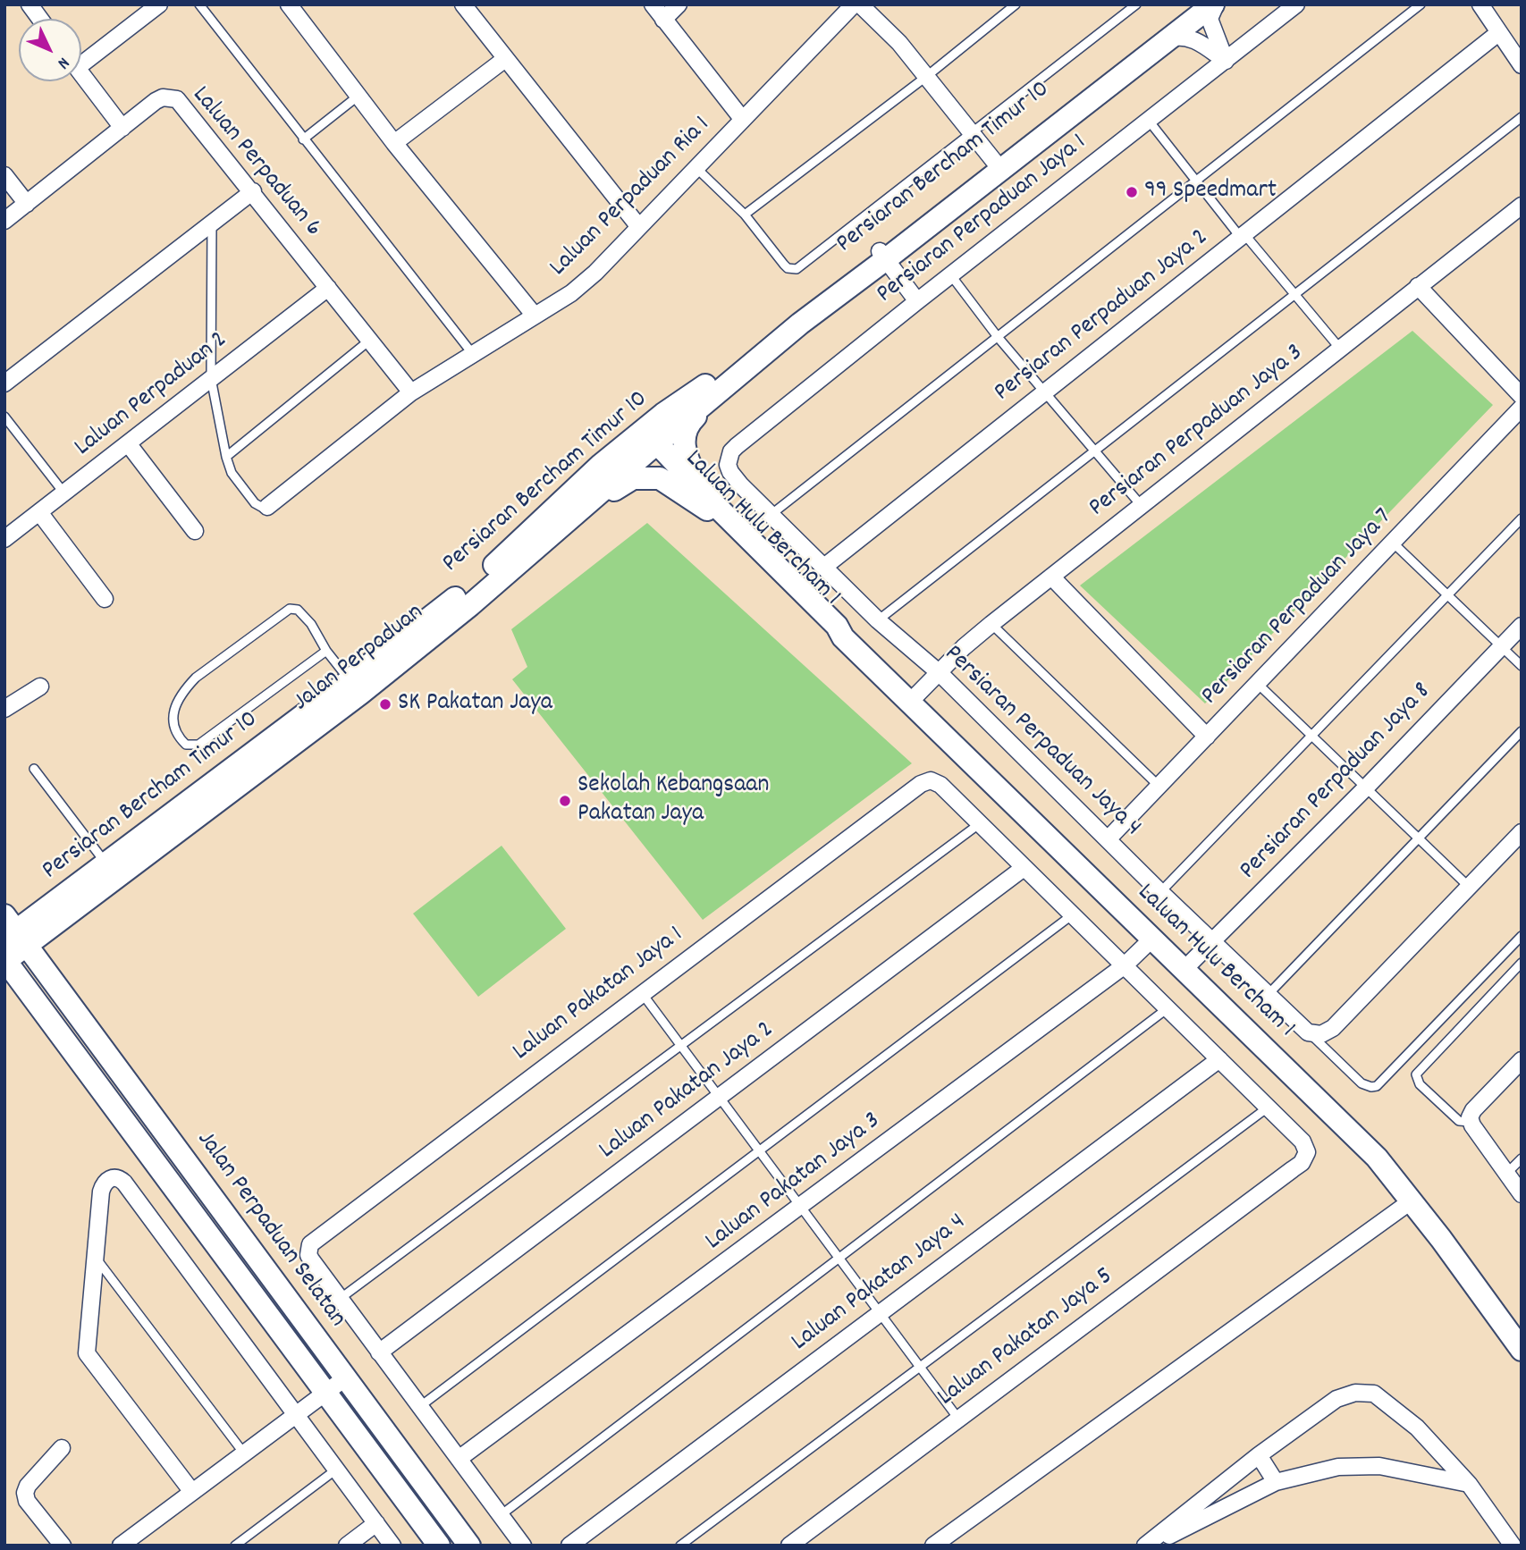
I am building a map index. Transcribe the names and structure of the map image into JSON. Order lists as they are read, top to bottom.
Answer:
{
  "streets": {
    "street": [
      "Laluan Perpaduan 6",
      "Persiaran Bercham Timur 10",
      "Laluan Perpaduan Ria 1",
      "Persiaran Perpaduan Jaya 1",
      "Persiaran Perpaduan Jaya 2",
      "Laluan Perpaduan 2",
      "Persiaran Perpaduan Jaya 3",
      "Laluan Hulu Bercham 1",
      "Persiaran Perpaduan Jaya 7",
      "Jalan Perpaduan",
      "Persiaran Perpaduan Jaya 4",
      "Persiaran Perpaduan Jaya 8",
      "Laluan Pakatan Jaya 1",
      "Laluan Pakatan Jaya 2",
      "Laluan Pakatan Jaya 3",
      "Jalan Perpaduan Selatan",
      "Laluan Pakatan Jaya 4",
      "Laluan Pakatan Jaya 5"
    ]
  },
  "crossings": [
    ["Laluan Perpaduan 6", "Laluan Perpaduan Ria 1"],
    ["Laluan Perpaduan 6", "Laluan Perpaduan 2"],
    ["Persiaran Bercham Timur 10", "Laluan Hulu Bercham 1"],
    ["Persiaran Bercham Timur 10", "Jalan Perpaduan"],
    ["Persiaran Bercham Timur 10", "Jalan Perpaduan Selatan"],
    ["Persiaran Perpaduan Jaya 1", "Persiaran Perpaduan Jaya 4"],
    ["Persiaran Perpaduan Jaya 2", "Persiaran Perpaduan Jaya 4"],
    ["Persiaran Perpaduan Jaya 3", "Laluan Hulu Bercham 1"],
    ["Persiaran Perpaduan Jaya 3", "Persiaran Perpaduan Jaya 4"],
    ["Laluan Hulu Bercham 1", "Jalan Perpaduan"],
    ["Laluan Hulu Bercham 1", "Persiaran Perpaduan Jaya 8"],
    ["Laluan Hulu Bercham 1", "Laluan Pakatan Jaya 3"],
    ["Persiaran Perpaduan Jaya 7", "Persiaran Perpaduan Jaya 4"],
    ["Jalan Perpaduan", "Jalan Perpaduan Selatan"],
    ["Persiaran Perpaduan Jaya 4", "Persiaran Perpaduan Jaya 8"]
  ],
  "places": ["99 Speedmart", "SK Pakatan Jaya", "Sekolah Kebangsaan Pakatan Jaya"],
  "north": "bottom right"
}
